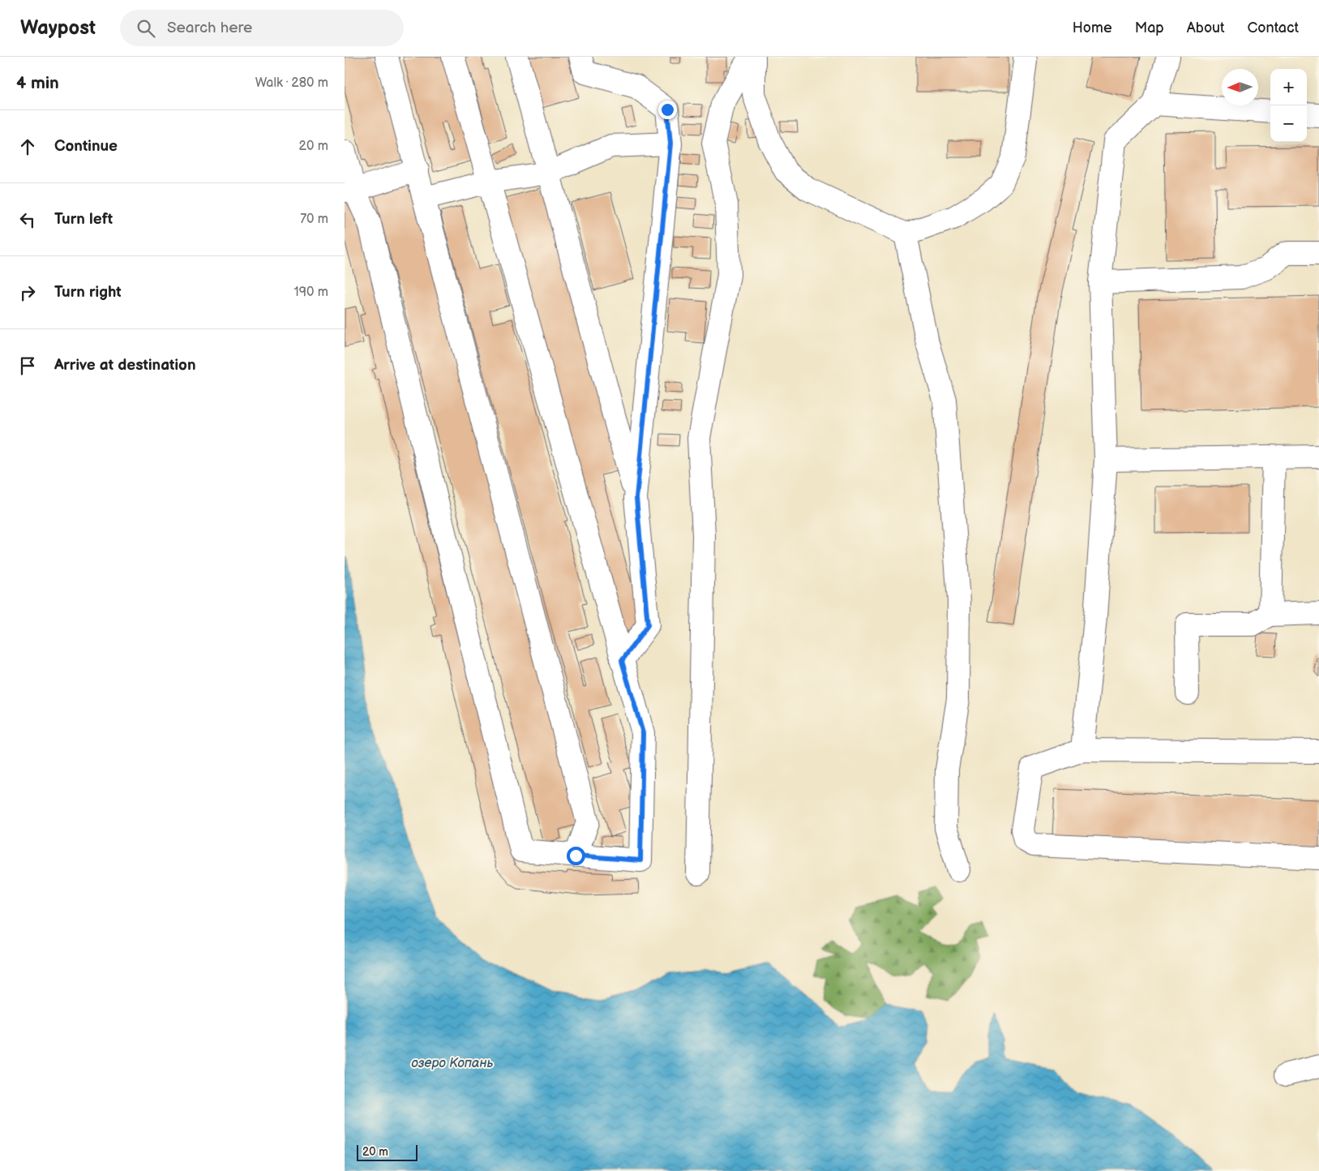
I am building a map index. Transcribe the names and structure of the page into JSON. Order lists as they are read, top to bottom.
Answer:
{
  "water": ["озеро Копань"],
  "scale_bar": "20 m",
  "north": "left",
  "page": {
    "header": "Waypost",
    "search": "Search here",
    "nav": [
      "Home",
      "Map",
      "About",
      "Contact"
    ],
    "heading": ["4 min", "Walk · 280 m"],
    "map_buttons": ["+", "−"],
    "list": [
      ["Continue", "20 m"],
      ["Turn left", "70 m"],
      ["Turn right", "190 m"],
      "Arrive at destination"
    ],
    "scale": "20 m"
  }
}
